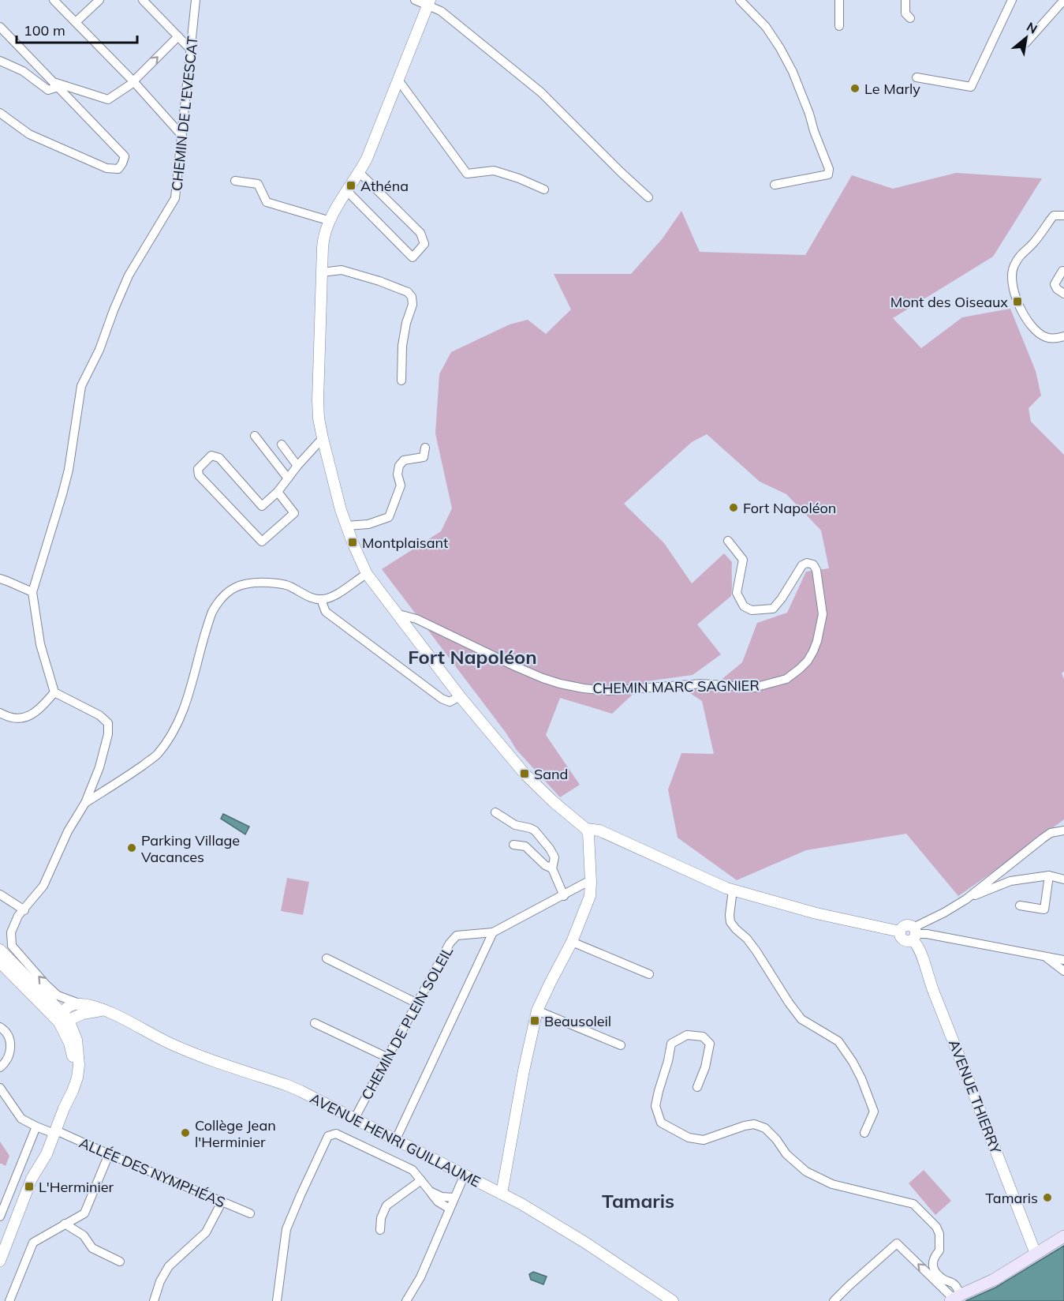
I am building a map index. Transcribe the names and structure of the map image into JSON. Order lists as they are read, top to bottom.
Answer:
{
  "streets": {
    "street": [
      "CHEMIN DE L'EVESCAT",
      "CHEMIN MARC SAGNIER",
      "CHEMIN DE PLEIN SOLEIL",
      "AVENUE THIERRY",
      "AVENUE HENRI GUILLAUME",
      "ALLÉE DES NYMPHÉAS"
    ]
  },
  "crossings": [
    ["CHEMIN DE PLEIN SOLEIL", "AVENUE HENRI GUILLAUME"]
  ],
  "districts": ["Fort Napoléon", "Tamaris"],
  "places": {
    "other": [
      "Le Marly",
      "Fort Napoléon",
      "Parking Village Vacances",
      "Collège Jean l'Herminier",
      "Tamaris"
    ],
    "transit": [
      "Athéna",
      "Mont des Oiseaux",
      "Montplaisant",
      "Sand",
      "Beausoleil",
      "L'Herminier"
    ]
  },
  "scale_bar": "100 m",
  "north": "top right"
}
